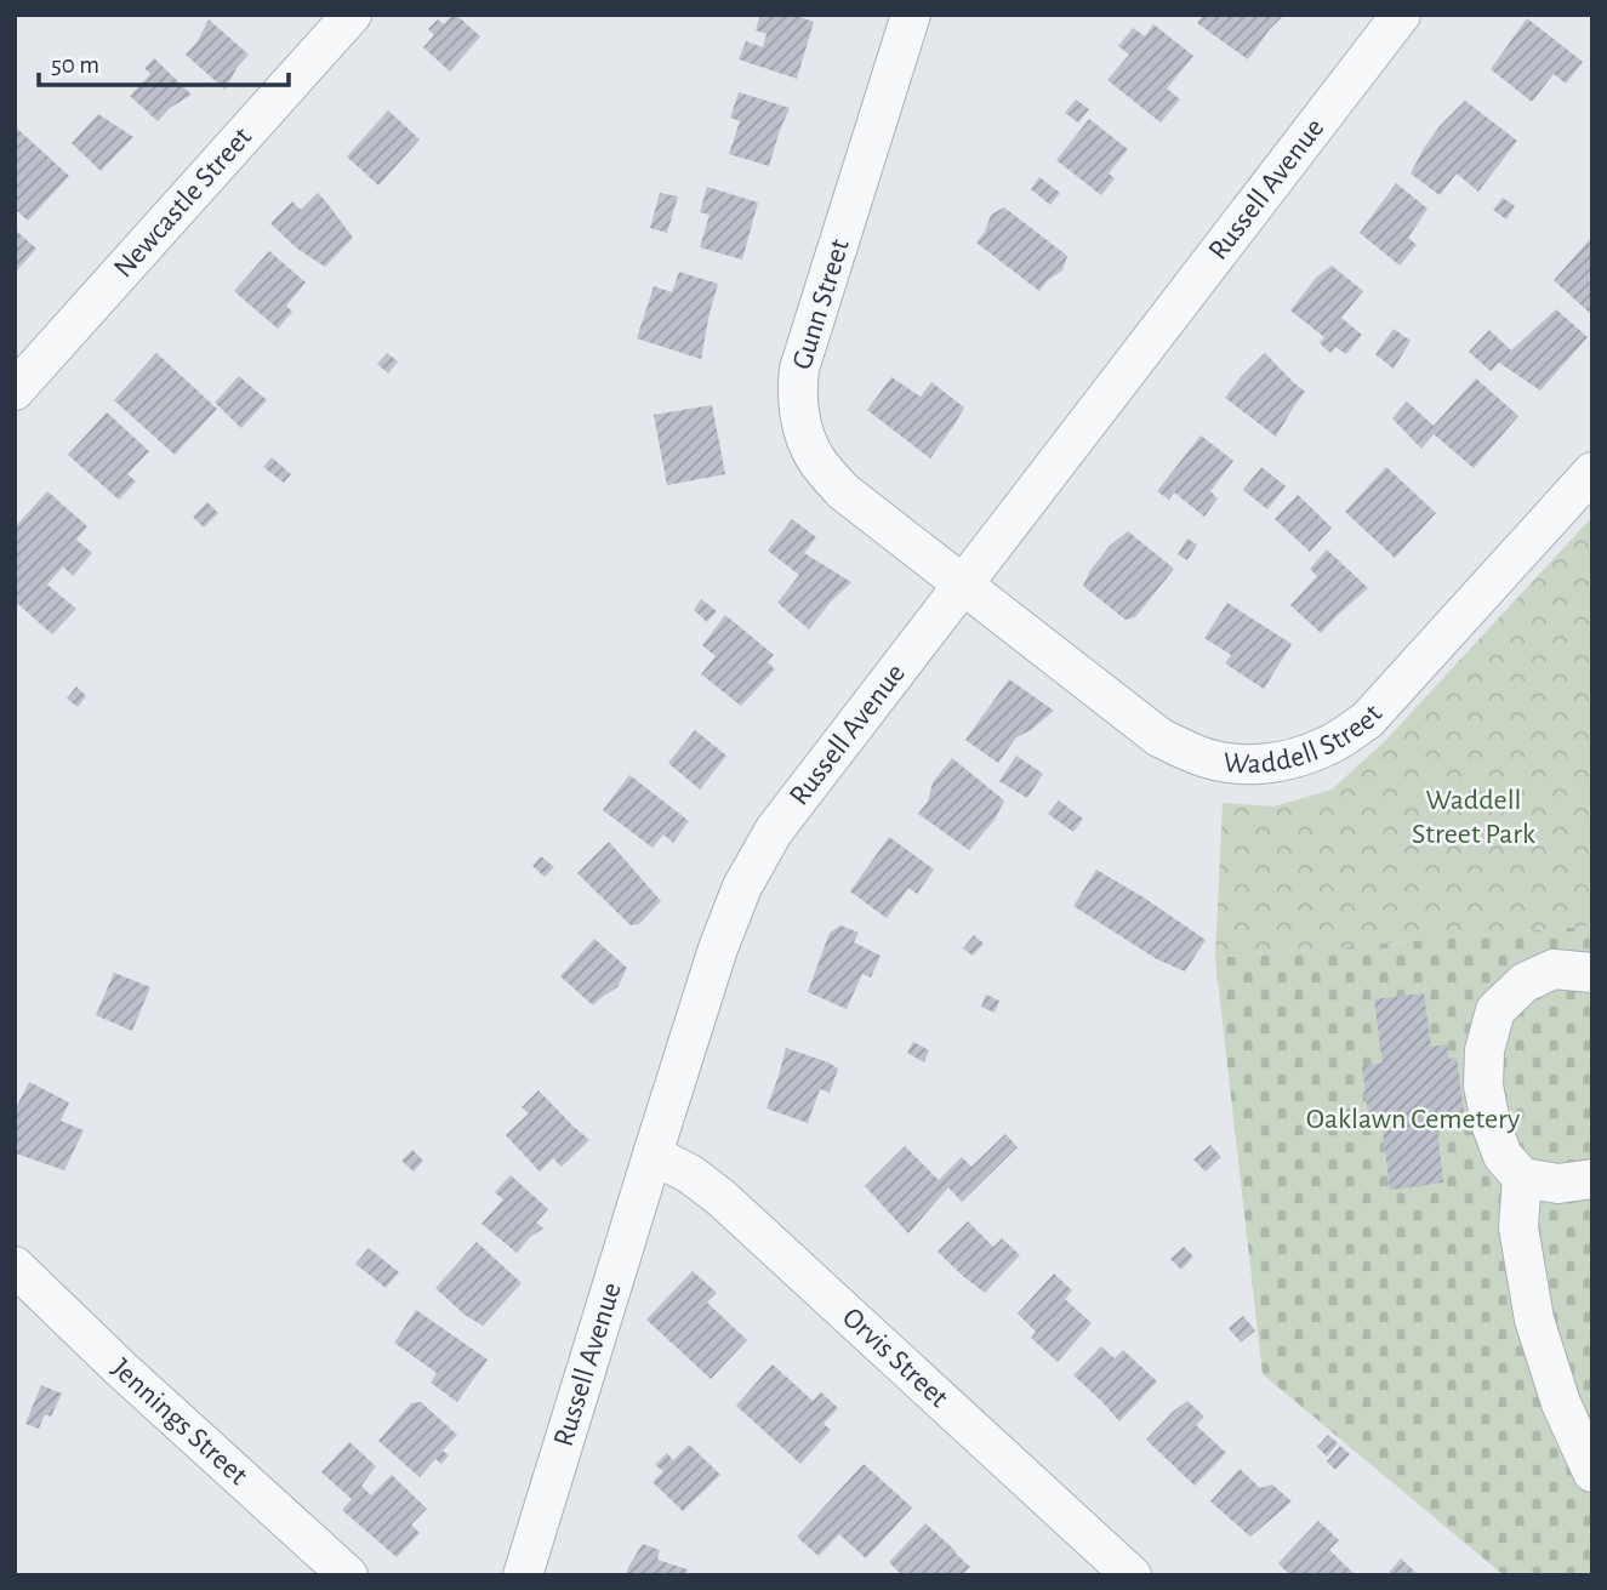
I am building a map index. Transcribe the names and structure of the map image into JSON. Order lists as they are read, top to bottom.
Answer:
{
  "streets": {
    "street": [
      "Russell Avenue",
      "Newcastle Street",
      "Gunn Street",
      "Waddell Street",
      "Orvis Street",
      "Jennings Street"
    ]
  },
  "crossings": [
    ["Russell Avenue", "Gunn Street"],
    ["Russell Avenue", "Waddell Street"],
    ["Russell Avenue", "Orvis Street"],
    ["Gunn Street", "Waddell Street"]
  ],
  "parks": ["Waddell Street Park", "Oaklawn Cemetery"],
  "scale_bar": "50 m"
}
